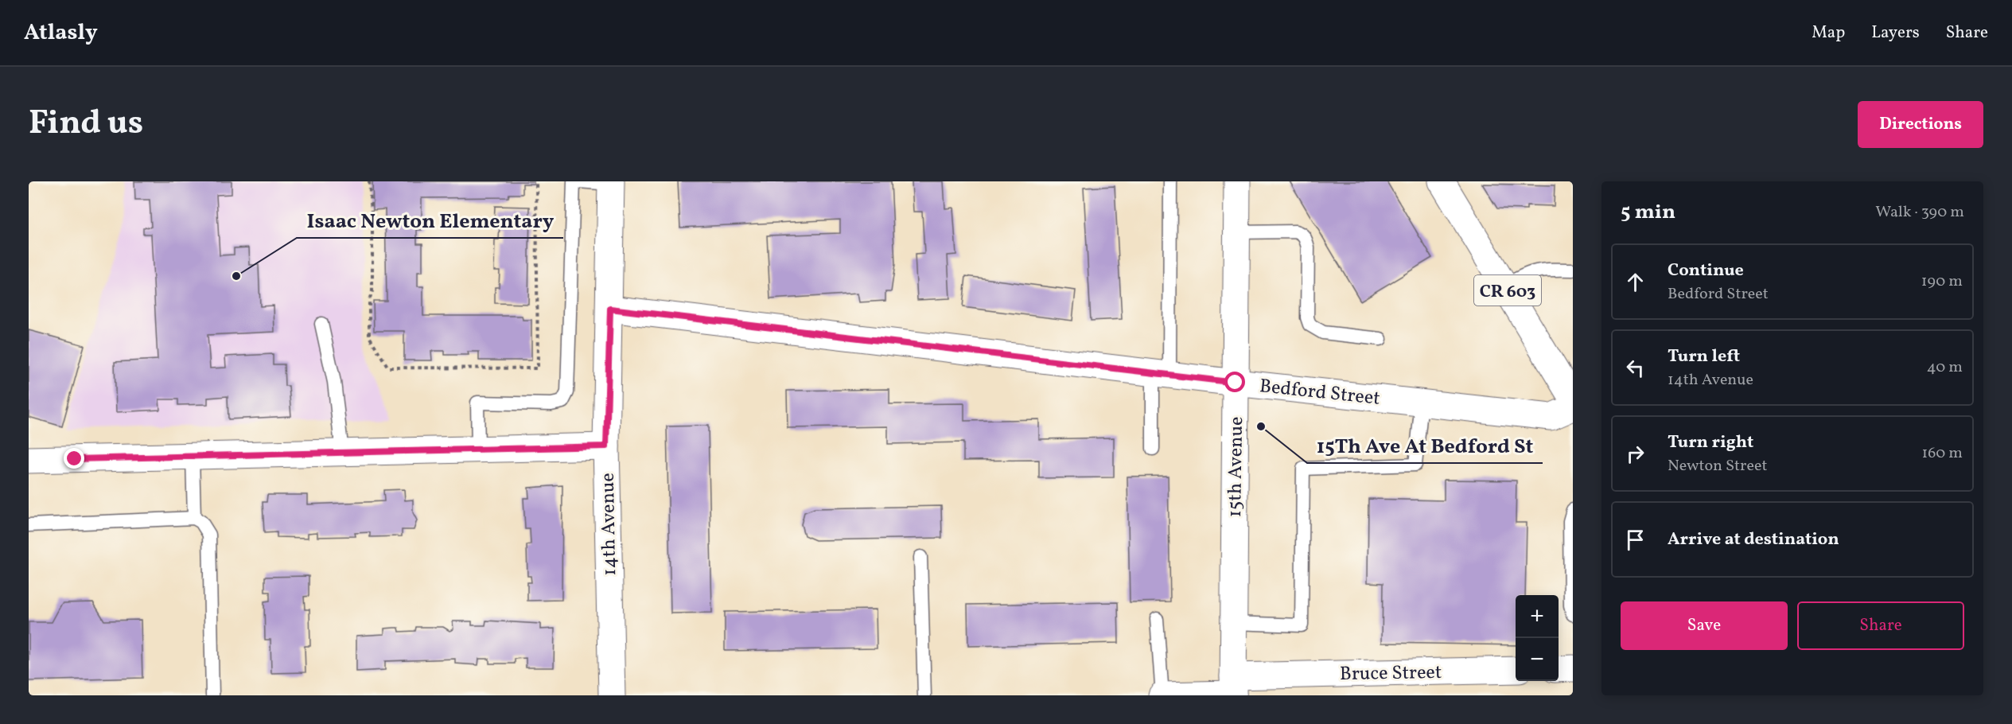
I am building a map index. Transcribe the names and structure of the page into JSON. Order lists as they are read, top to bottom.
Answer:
{
  "streets": {
    "street": [
      "CR 603",
      "Bedford Street",
      "15th Avenue",
      "14th Avenue",
      "Bruce Street"
    ]
  },
  "crossings": [
    ["Bedford Street", "15th Avenue"],
    ["Bedford Street", "14th Avenue"],
    ["15th Avenue", "Bruce Street"]
  ],
  "places": ["Isaac Newton Elementary", "15Th Ave At Bedford St"],
  "page": {
    "header": "Atlasly",
    "nav": ["Map", "Layers", "Share"],
    "title": "Find us",
    "buttons": [
      "Directions",
      ["Save", "Share"]
    ],
    "heading": ["5 min", "Walk · 390 m"],
    "list": [
      ["Continue", "Bedford Street", "190 m"],
      ["Turn left", "14th Avenue", "40 m"],
      ["Turn right", "Newton Street", "160 m"],
      "Arrive at destination"
    ],
    "map_buttons": ["+", "−"]
  }
}
